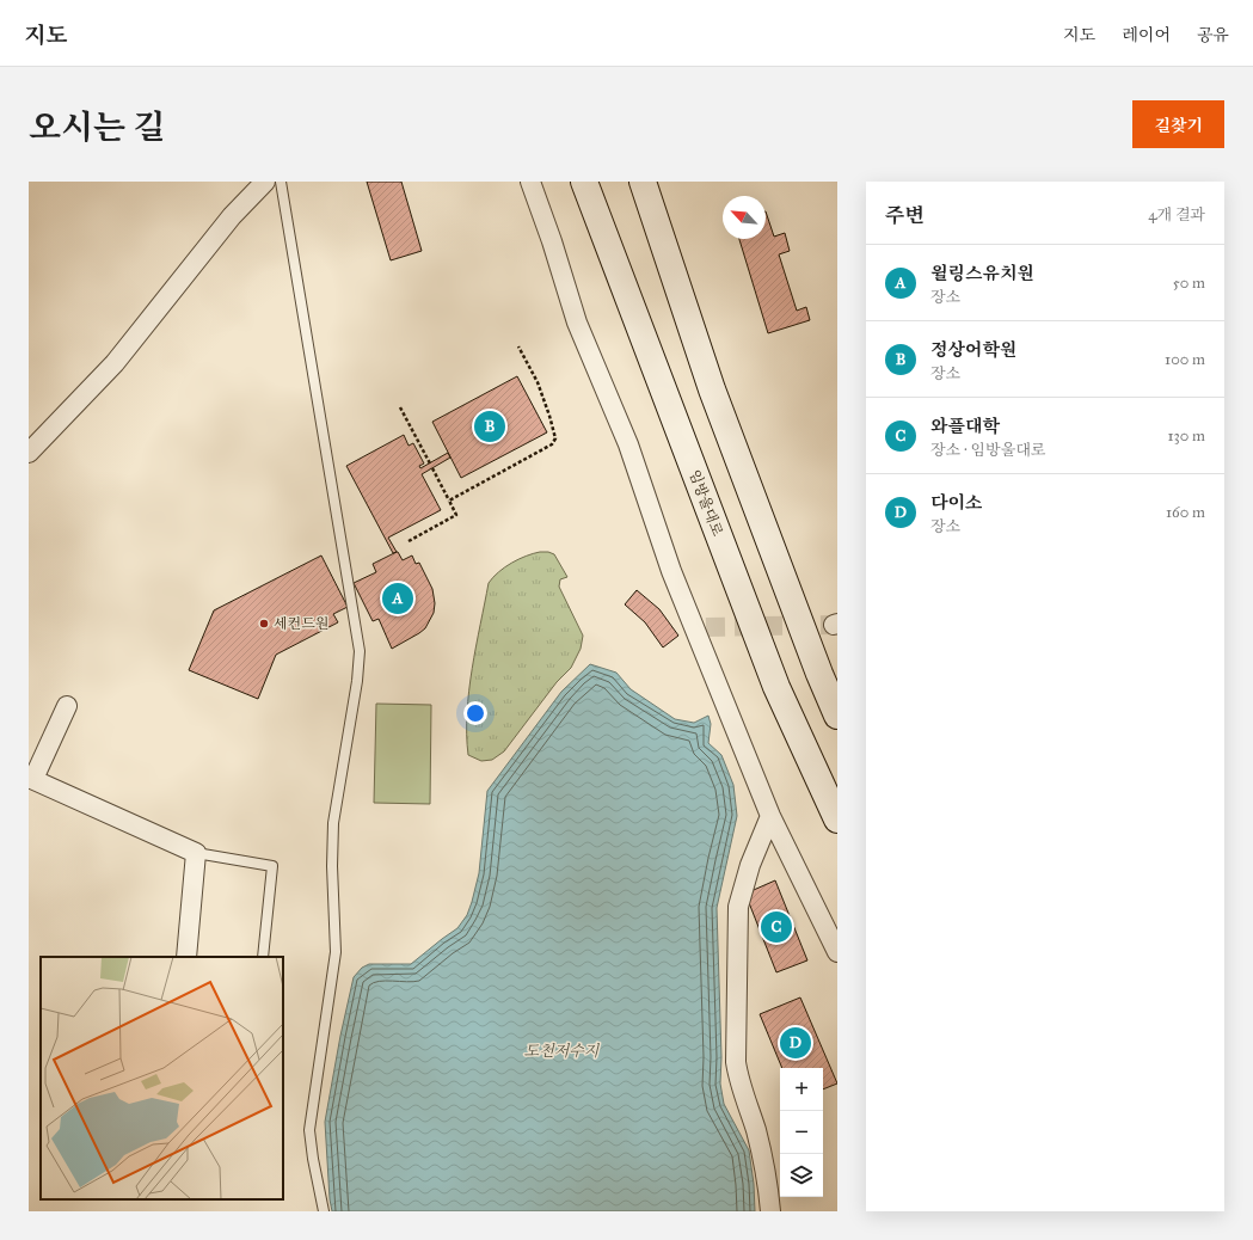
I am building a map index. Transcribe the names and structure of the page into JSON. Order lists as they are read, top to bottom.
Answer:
{
  "streets": {
    "main road": ["임방울대로"]
  },
  "water": ["도천저수지"],
  "places": ["세컨드원"],
  "north": "top left",
  "page": {
    "header": "지도",
    "nav": ["지도", "레이어", "공유"],
    "title": "오시는 길",
    "buttons": "길찾기",
    "heading": ["주변", "4개 결과"],
    "list": [
      {
        "mark": "A",
        "name": "윌링스유치원",
        "note": "장소",
        "value": "50 m"
      },
      {
        "mark": "B",
        "name": "정상어학원",
        "note": "장소",
        "value": "100 m"
      },
      {
        "mark": "C",
        "name": "와플대학",
        "note": "장소 · 임방울대로",
        "value": "130 m"
      },
      {
        "mark": "D",
        "name": "다이소",
        "note": "장소",
        "value": "160 m"
      }
    ],
    "pins": [
      "B",
      "A",
      "C",
      "D"
    ],
    "map_buttons": ["+", "−"]
  }
}
